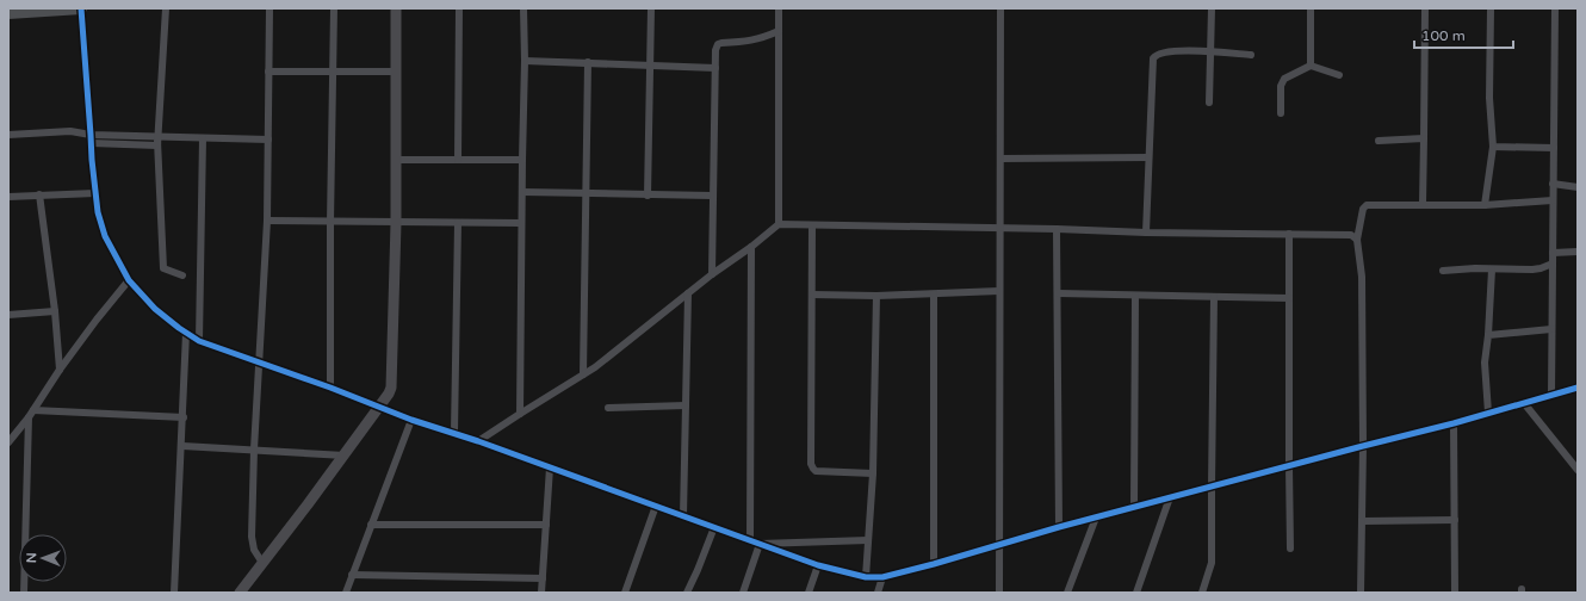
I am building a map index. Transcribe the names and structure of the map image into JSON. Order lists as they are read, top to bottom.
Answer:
{
  "scale_bar": "100 m",
  "north": "left"
}
